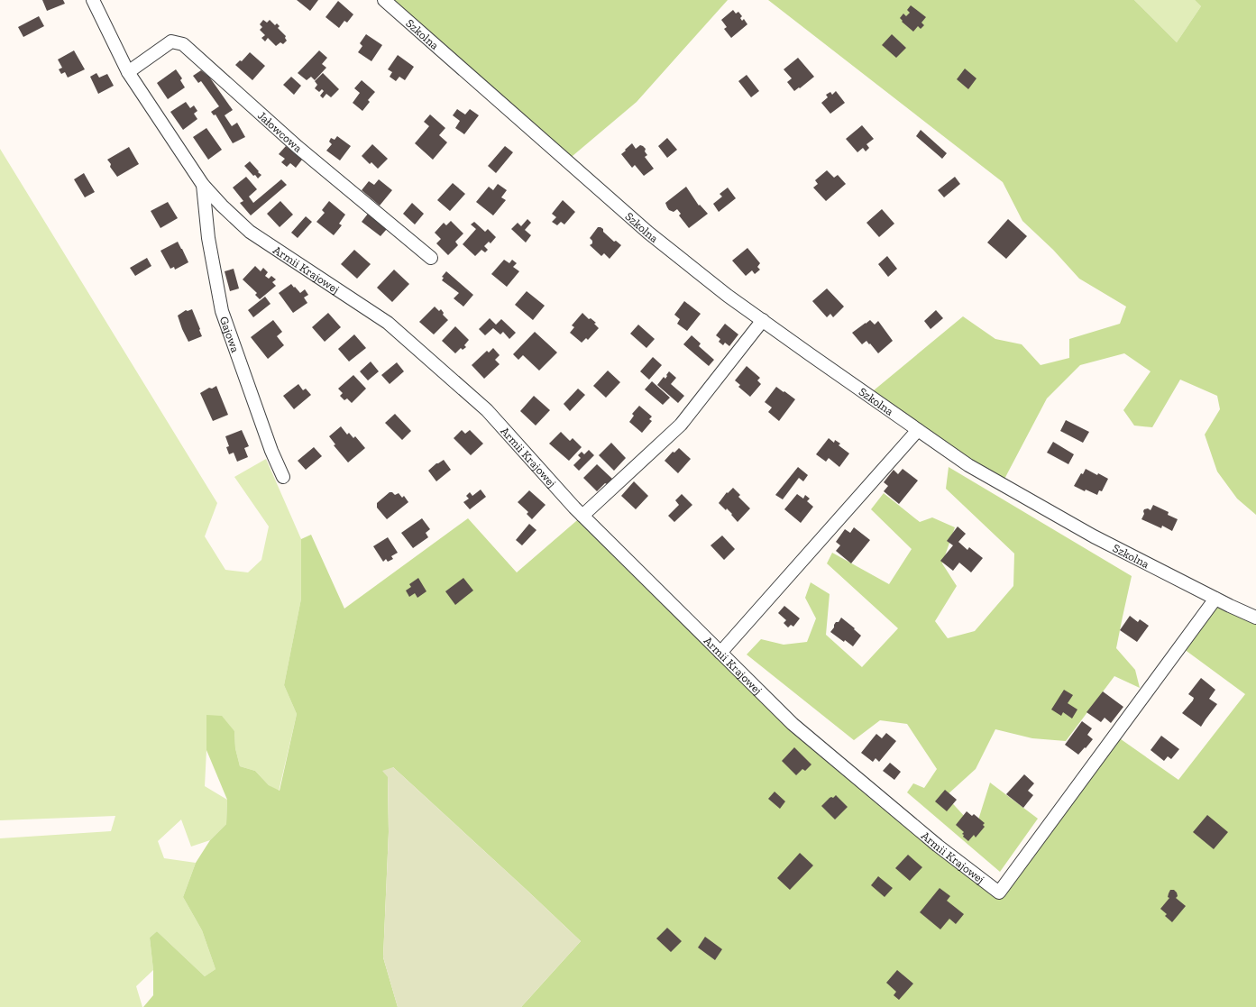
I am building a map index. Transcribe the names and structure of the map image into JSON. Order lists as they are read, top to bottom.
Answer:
{
  "streets": {
    "street": [
      "Szkolna",
      "Jałowcowa",
      "Armii Krajowej",
      "Gajowa"
    ]
  },
  "crossings": [
    ["Szkolna", "Armii Krajowej"],
    ["Jałowcowa", "Armii Krajowej"],
    ["Armii Krajowej", "Gajowa"]
  ]
}
